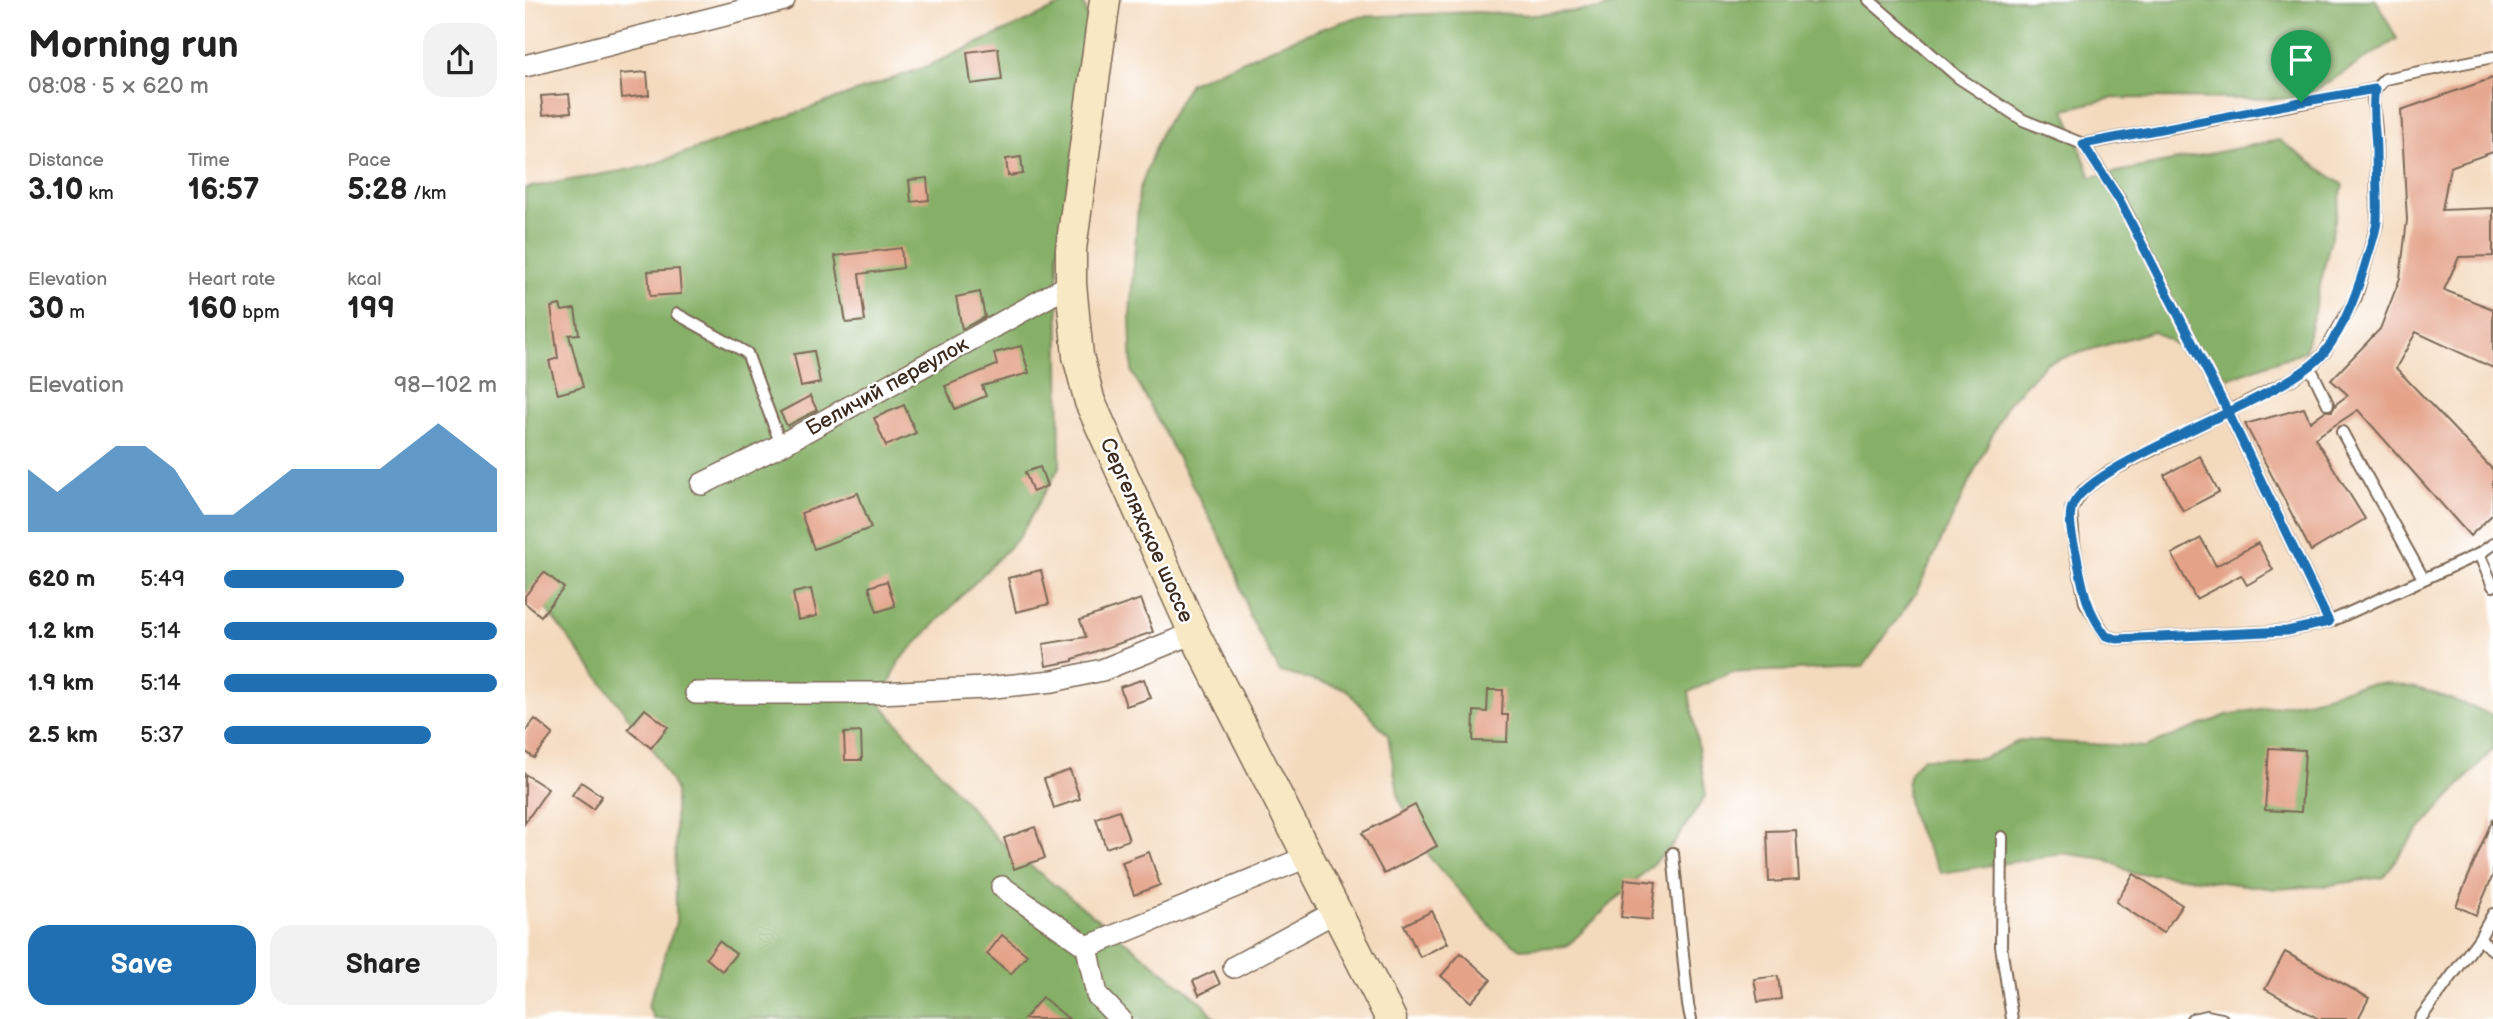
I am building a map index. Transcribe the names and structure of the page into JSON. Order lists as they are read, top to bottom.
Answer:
{
  "streets": {
    "main road": ["Сергеляхское шоссе"],
    "street": ["Беличий переулок"]
  },
  "crossings": [
    ["Беличий переулок", "Сергеляхское шоссе"]
  ],
  "page": {
    "heading": ["Morning run", "08:08 · 5 × 620 m"],
    "stats": [
      ["Distance", "3.10 km"],
      ["Time", "16:57"],
      ["Pace", "5:28 /km"],
      ["Elevation", "30 m"],
      ["Heart rate", "160 bpm"],
      ["kcal", "199"]
    ],
    "chart": ["Elevation", "98–102 m"],
    "list": [
      {
        "name": "620 m",
        "note": "5:49"
      },
      {
        "name": "1.2 km",
        "note": "5:14"
      },
      {
        "name": "1.9 km",
        "note": "5:14"
      },
      {
        "name": "2.5 km",
        "note": "5:37"
      }
    ],
    "buttons": ["Save", "Share"]
  }
}
